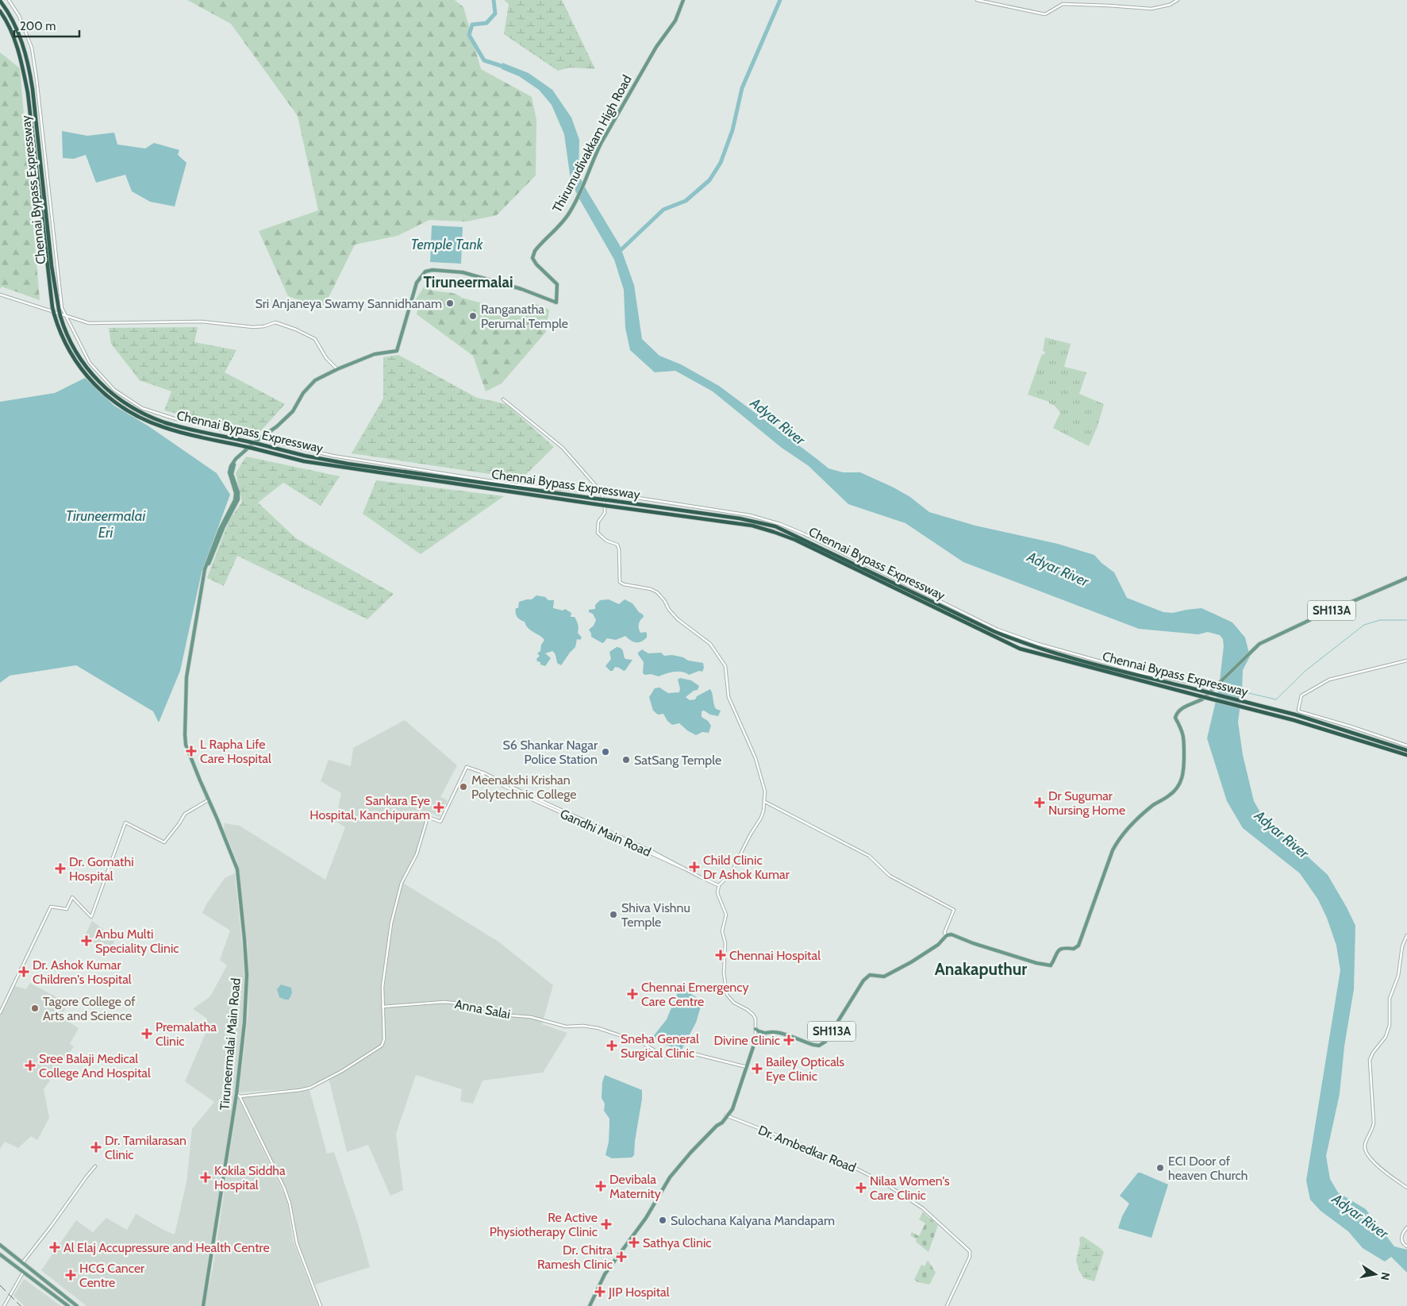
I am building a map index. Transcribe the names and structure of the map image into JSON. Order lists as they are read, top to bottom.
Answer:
{
  "streets": {
    "highway": ["Chennai Bypass Expressway"],
    "main road": ["Thirumudivakkam High Road", "SH113A", "Tiruneermalai Main Road"],
    "street": ["Gandhi Main Road", "Anna Salai", "Dr. Ambedkar Road"]
  },
  "crossings": [
    ["Thirumudivakkam High Road", "Tiruneermalai Main Road"],
    ["Gandhi Main Road", "Anna Salai"]
  ],
  "districts": ["Tiruneermalai", "Anakaputhur"],
  "water": ["Temple Tank", "Adyar River", "Tiruneermalai Eri"],
  "places": {
    "other": [
      "Sri Anjaneya Swamy Sannidhanam",
      "Ranganatha Perumal Temple",
      "S6 Shankar Nagar Police Station",
      "SatSang Temple",
      "Meenakshi Krishan Polytechnic College",
      "Shiva Vishnu Temple",
      "Tagore College of Arts and Science",
      "ECI Door of heaven Church",
      "Sulochana Kalyana Mandapam"
    ],
    "health": [
      "L Rapha Life Care Hospital",
      "Dr Sugumar Nursing Home",
      "Sankara Eye Hospital, Kanchipuram",
      "Child Clinic Dr Ashok Kumar",
      "Dr. Gomathi Hospital",
      "Anbu Multi Speciality Clinic",
      "Chennai Hospital",
      "Dr. Ashok Kumar Children's Hospital",
      "Chennai Emergency Care Centre",
      "Premalatha Clinic",
      "Divine Clinic",
      "Sneha General Surgical Clinic",
      "Sree Balaji Medical College And Hospital",
      "Bailey Opticals Eye Clinic",
      "Dr. Tamilarasan Clinic",
      "Kokila Siddha Hospital",
      "Devibala Maternity",
      "Nilaa Women's Care Clinic",
      "Re Active Physiotherapy Clinic",
      "Sathya Clinic",
      "Al Elaj Accupressure and Health Centre",
      "Dr. Chitra Ramesh Clinic",
      "HCG Cancer Centre",
      "JIP Hospital"
    ]
  },
  "scale_bar": "200 m",
  "north": "right"
}
